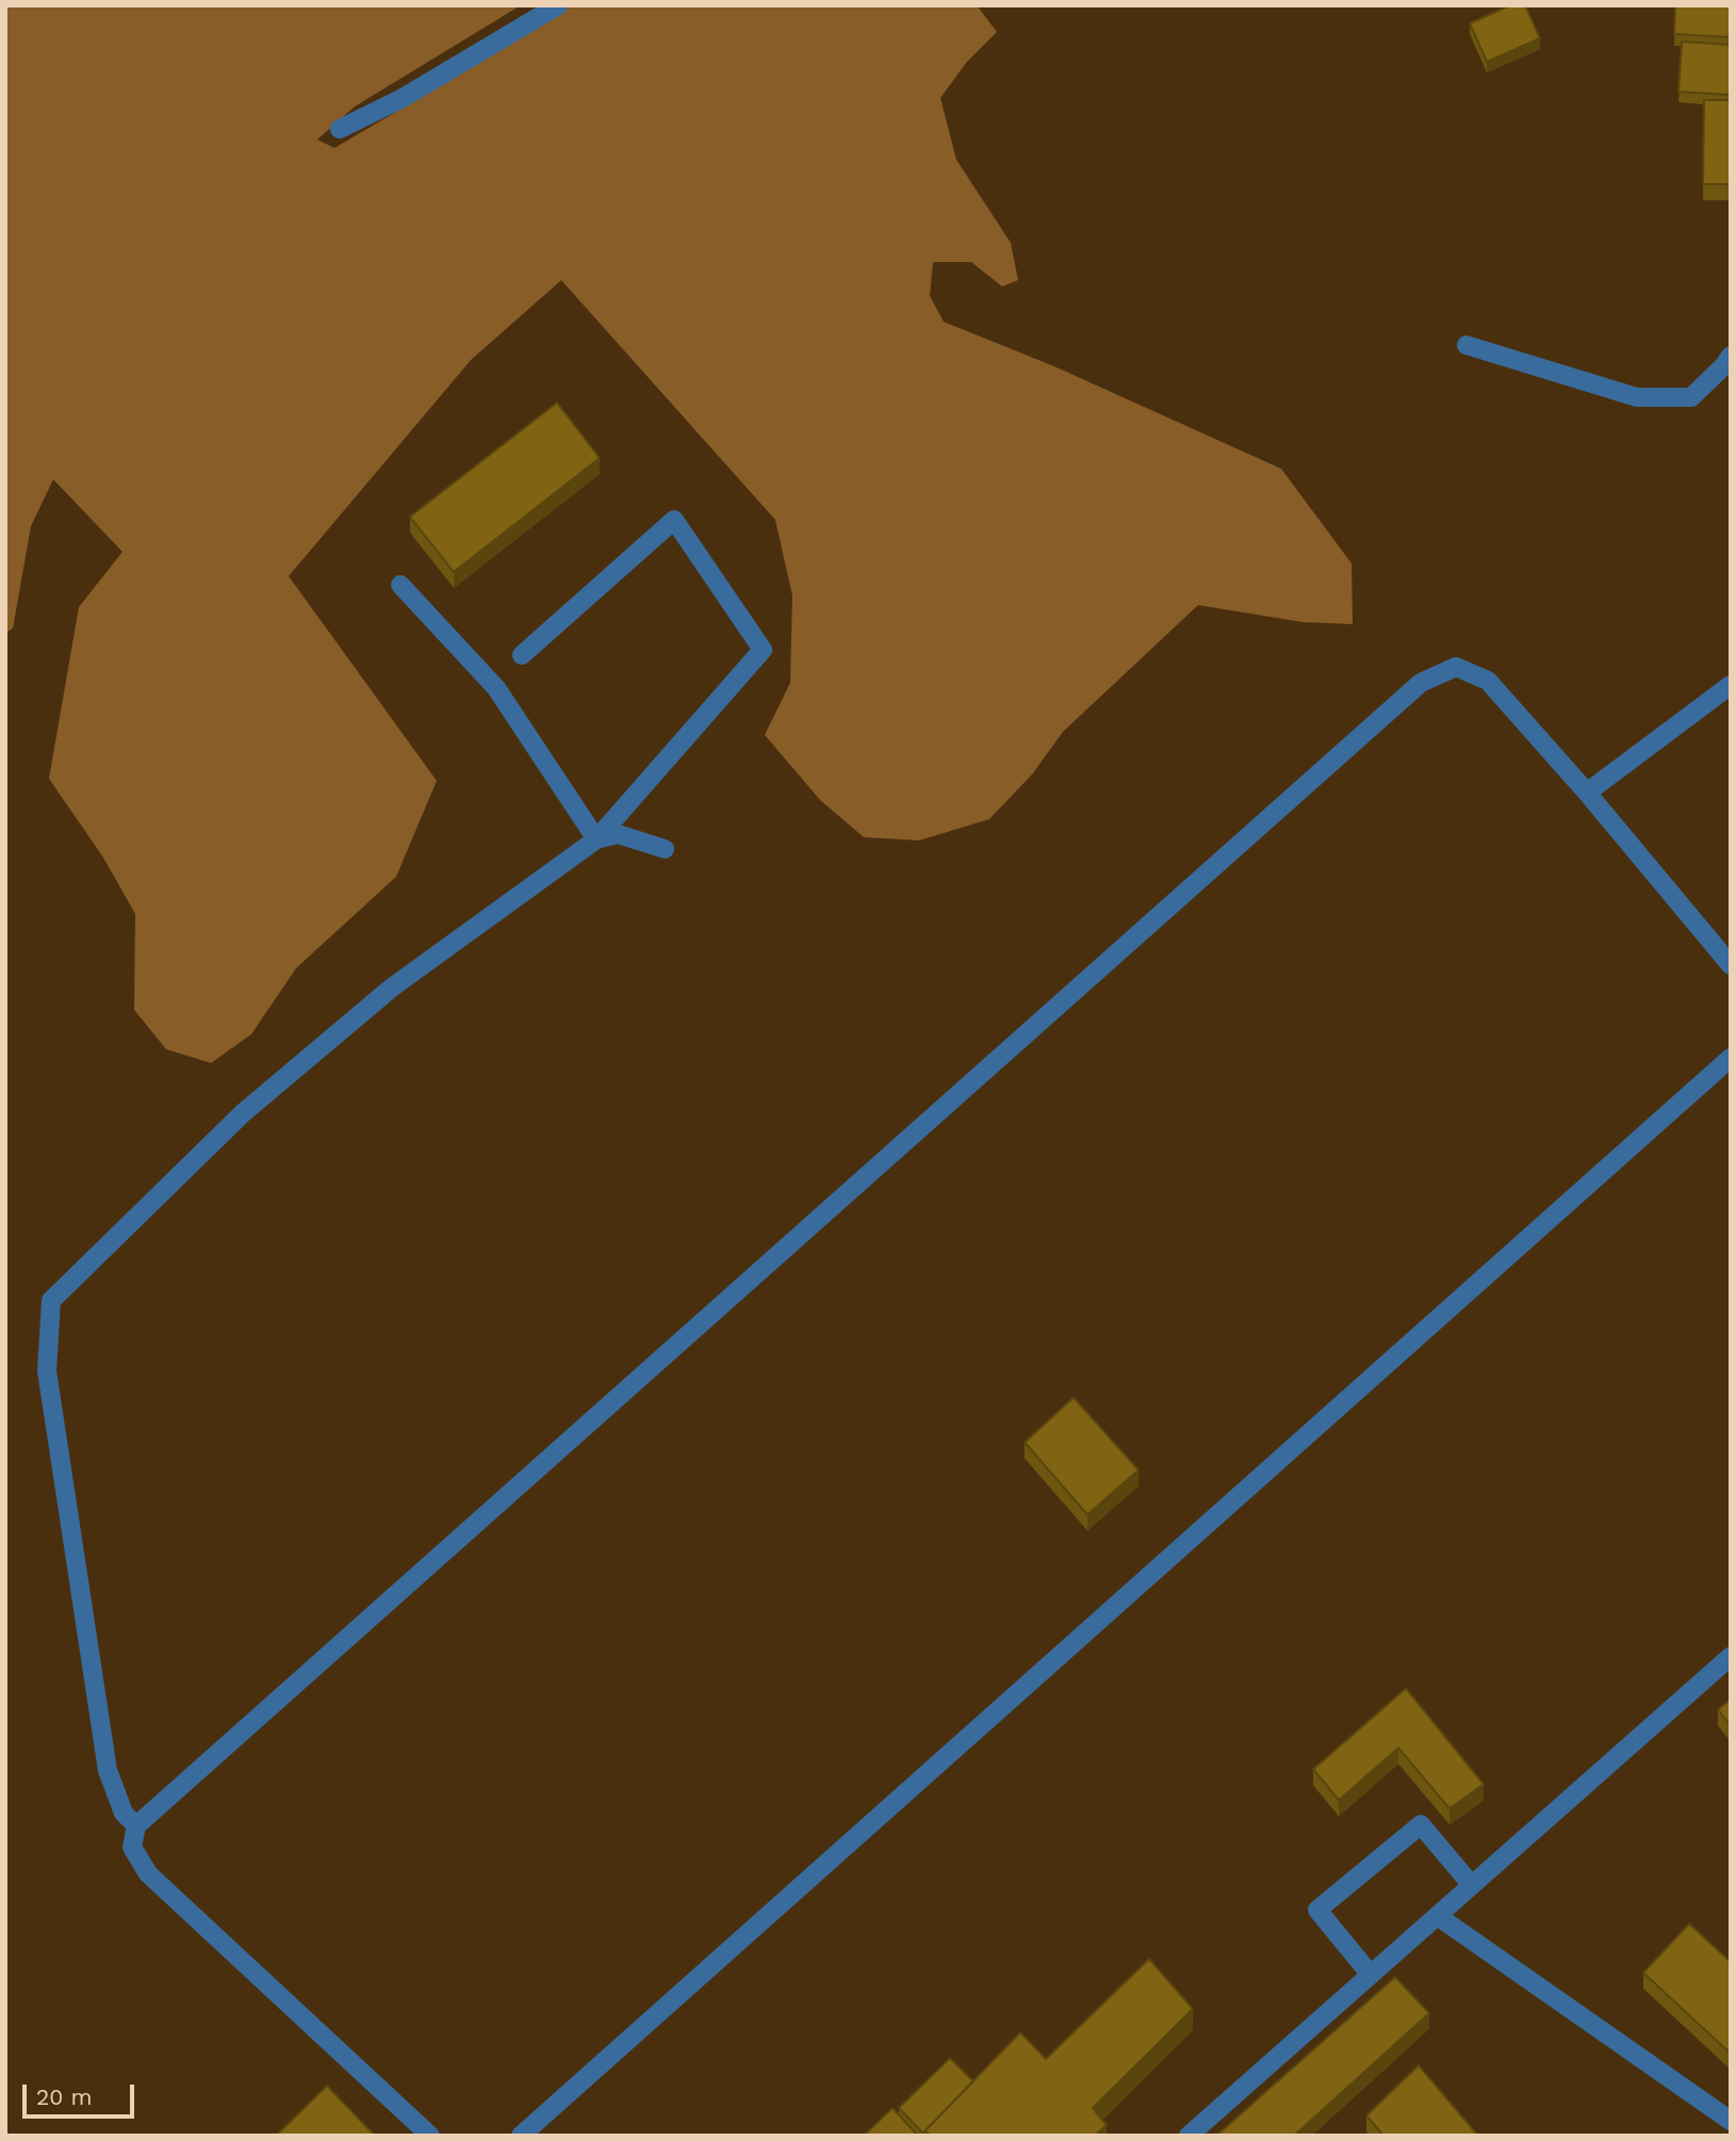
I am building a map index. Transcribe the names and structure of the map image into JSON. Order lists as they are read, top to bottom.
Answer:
{
  "scale_bar": "20 m"
}
